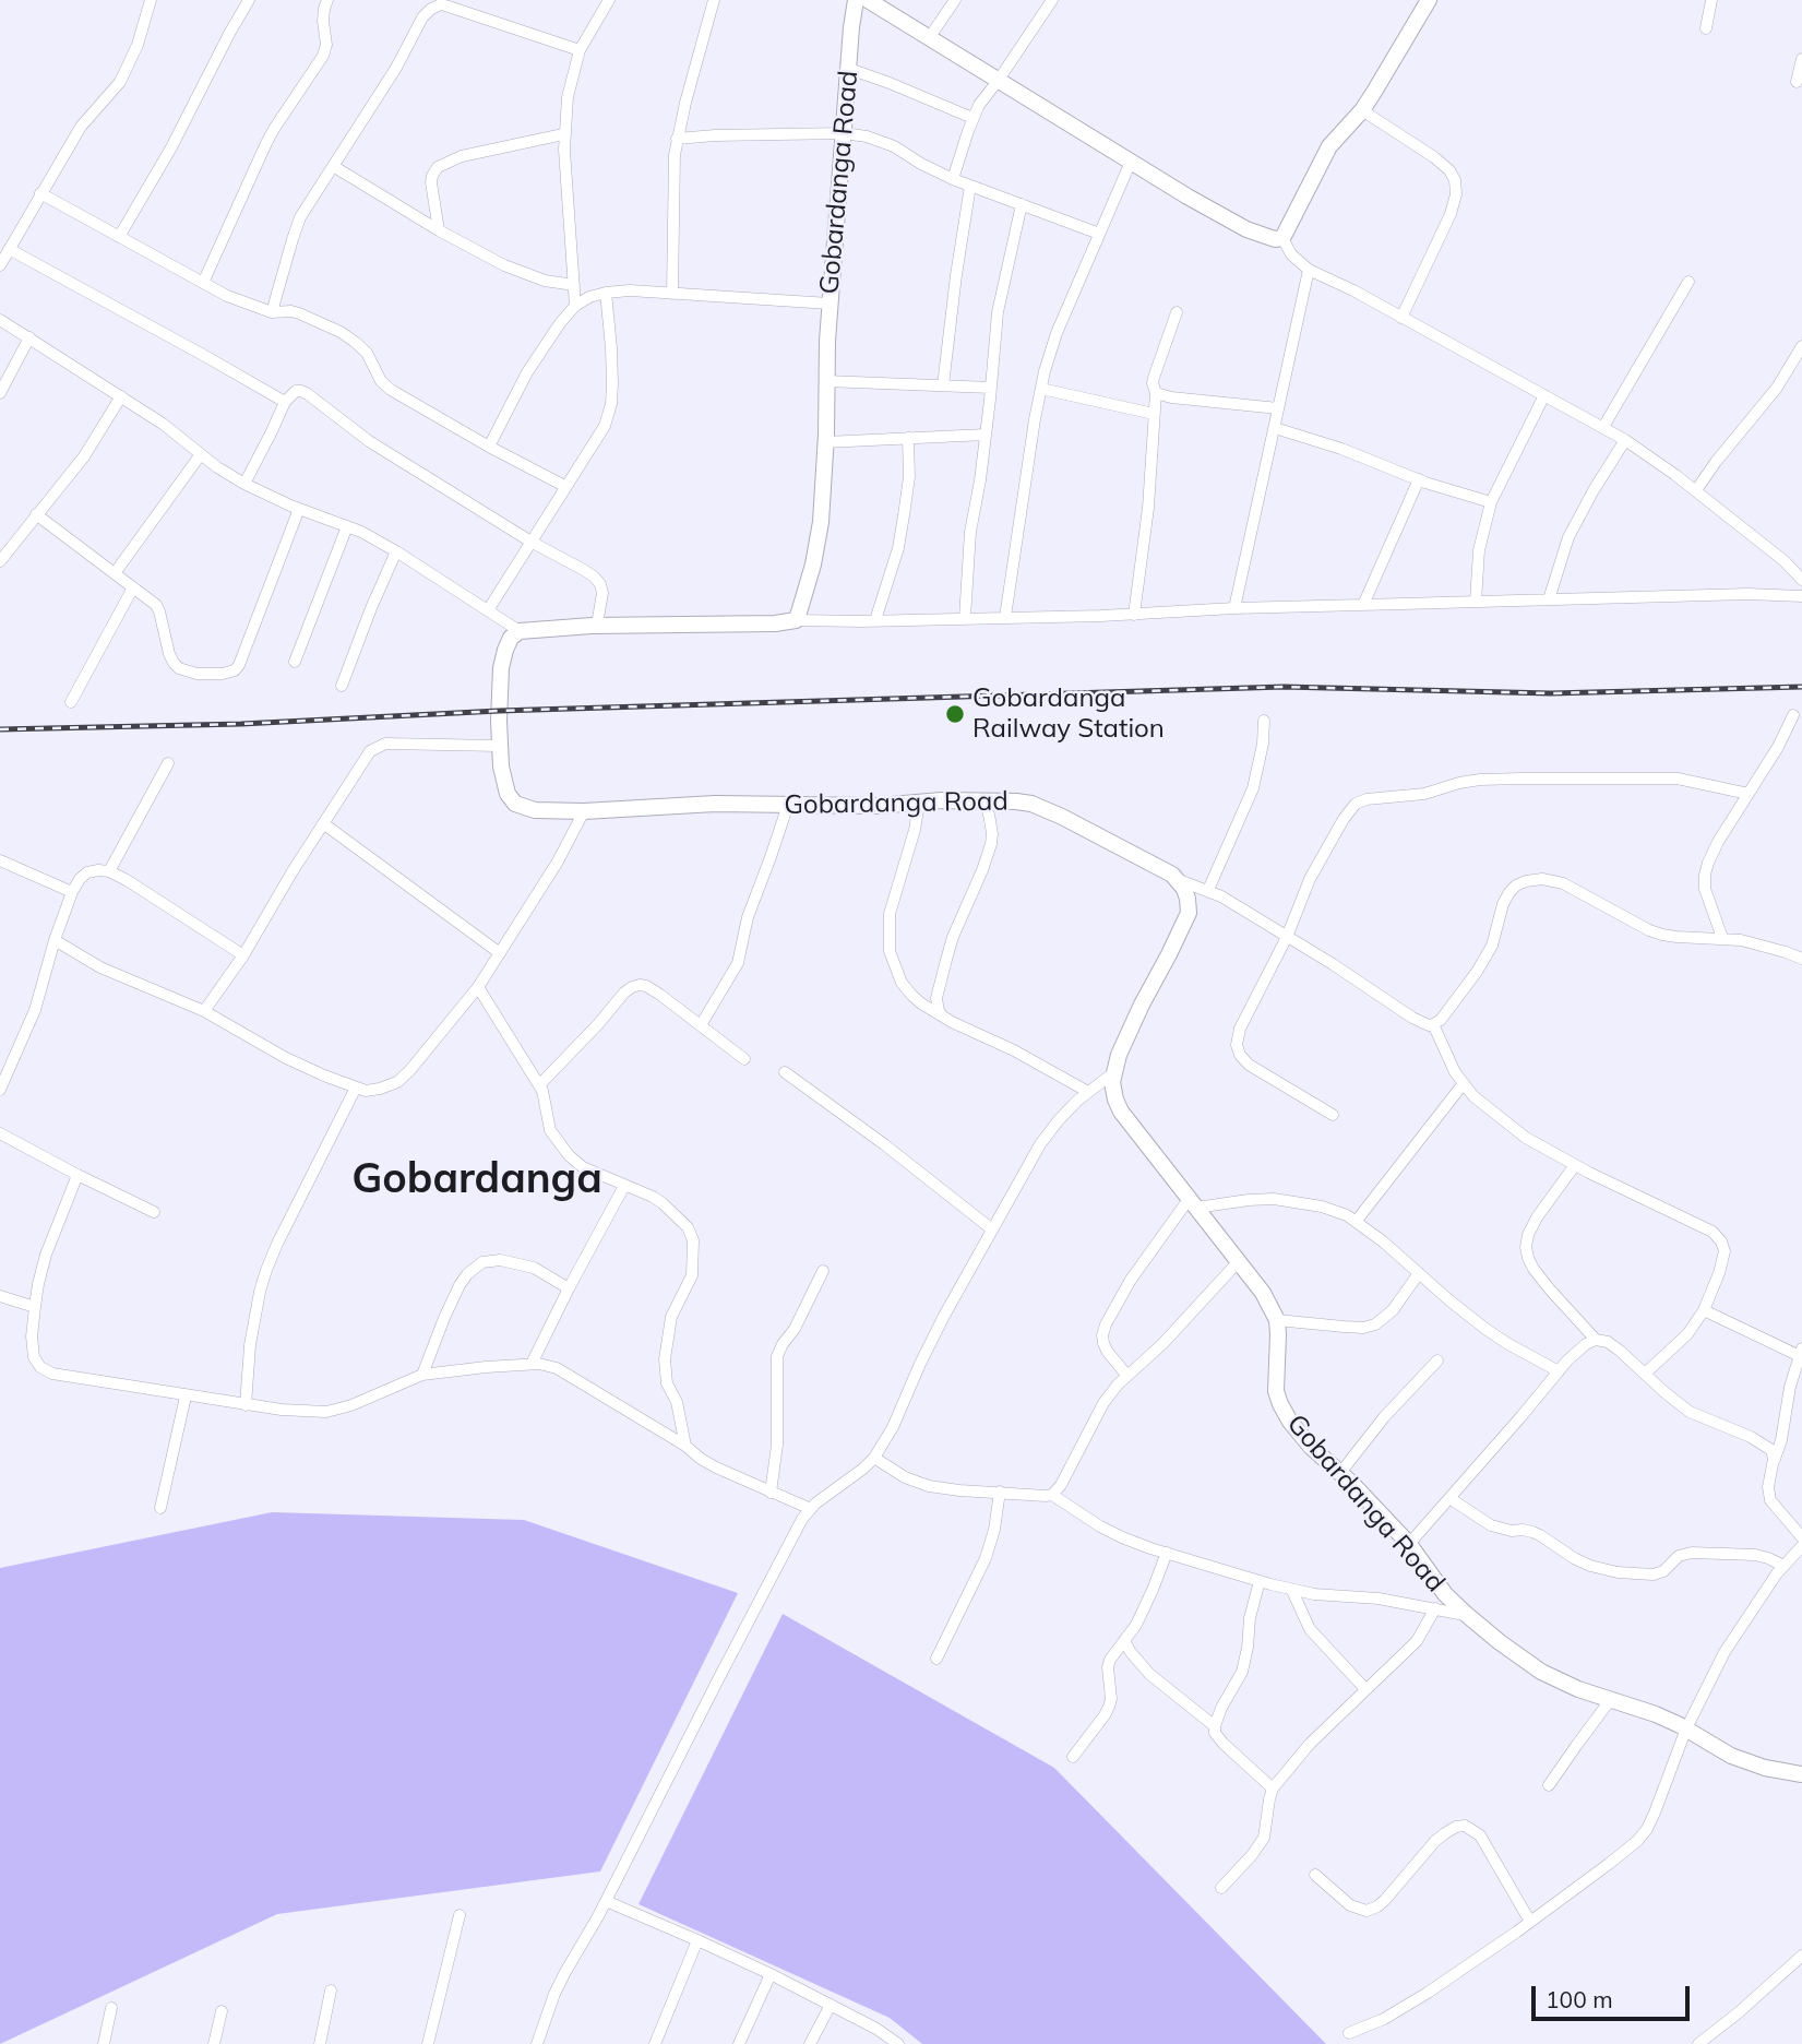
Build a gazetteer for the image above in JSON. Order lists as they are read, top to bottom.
{
  "streets": {
    "main road": ["Gobardanga Road"]
  },
  "districts": ["Gobardanga"],
  "places": ["Gobardanga Railway Station"],
  "scale_bar": "100 m"
}
